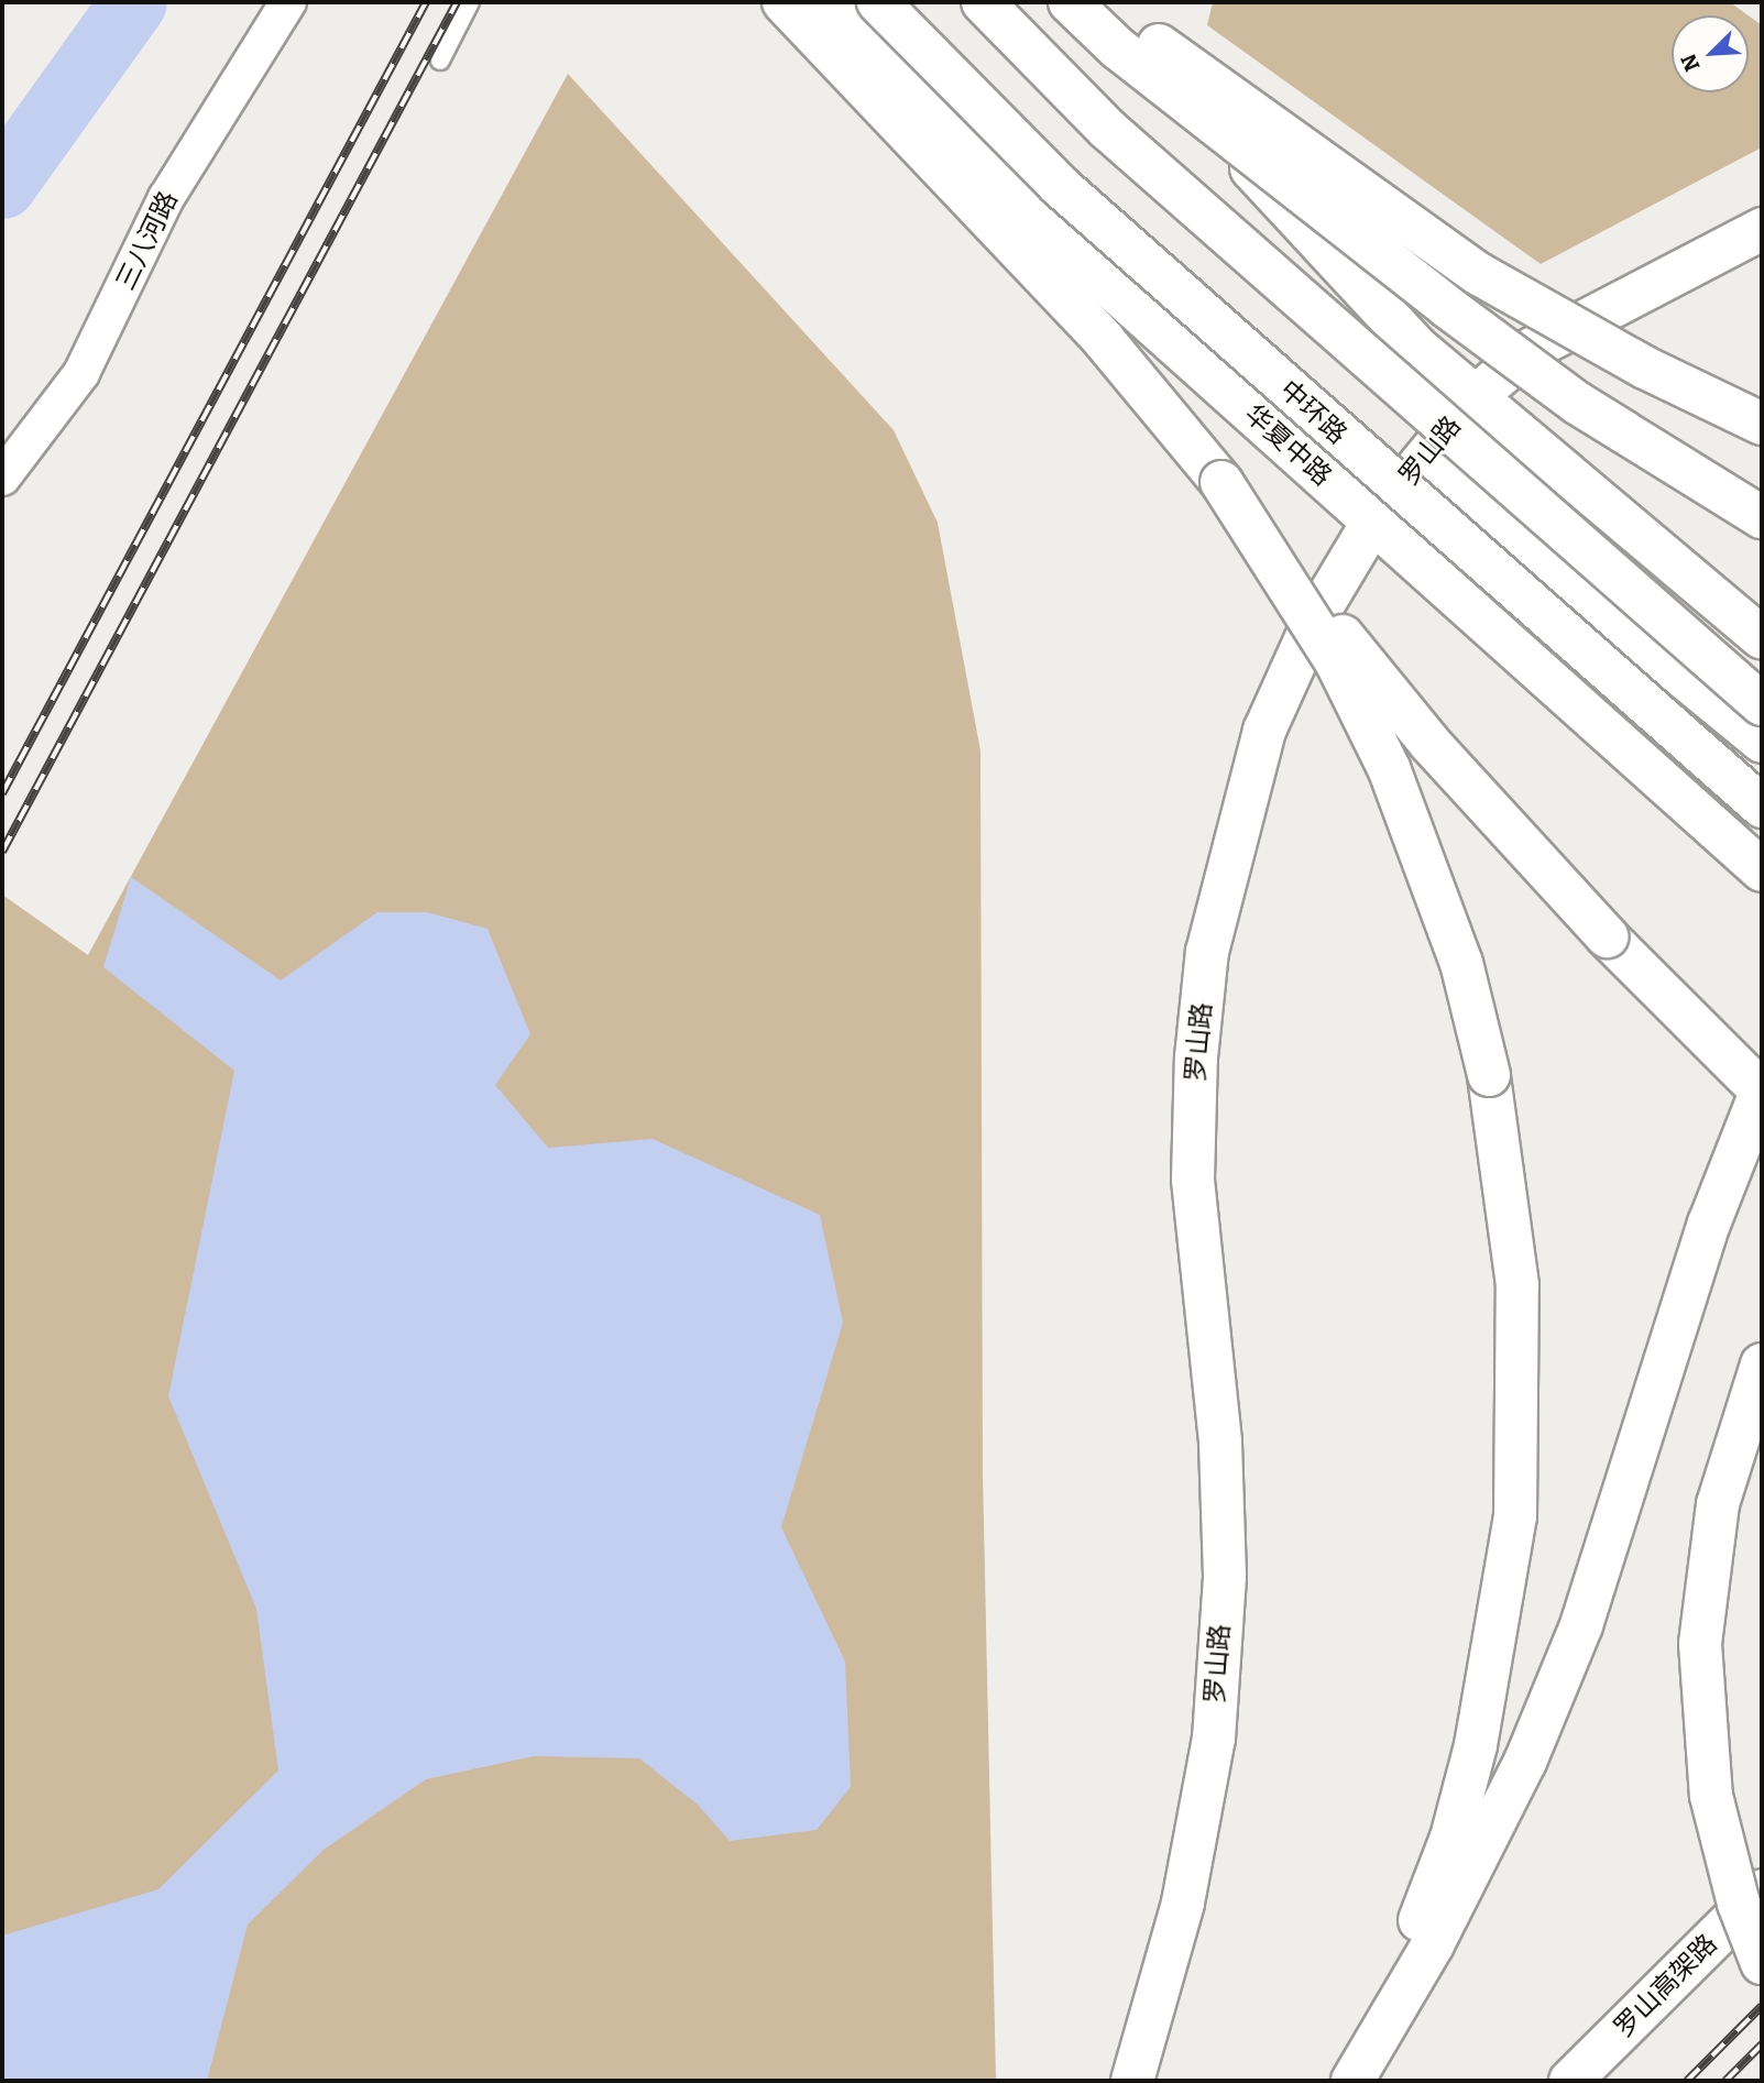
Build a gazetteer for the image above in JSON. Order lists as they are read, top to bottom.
{
  "streets": {
    "main road": [
      "中环路",
      "华夏中路",
      "罗山路",
      "罗山高架路"
    ],
    "street": ["三八河路"]
  },
  "crossings": [
    ["华夏中路", "罗山路"]
  ],
  "north": "bottom left"
}
